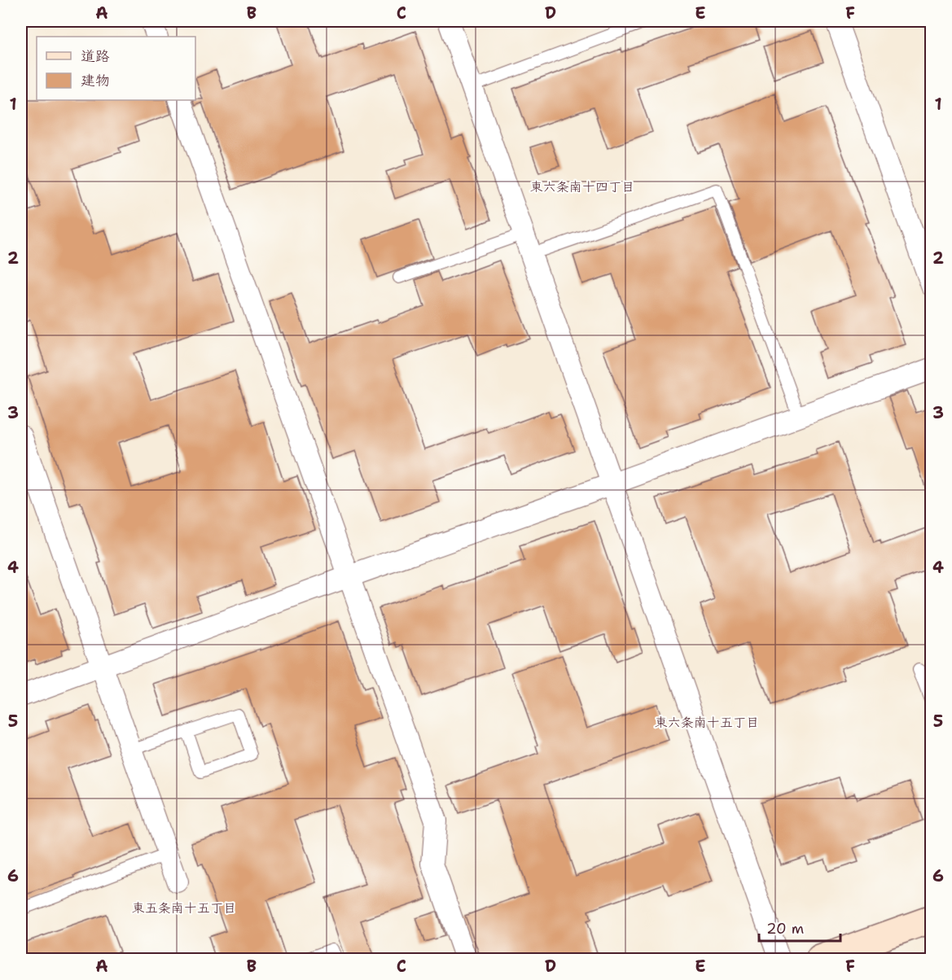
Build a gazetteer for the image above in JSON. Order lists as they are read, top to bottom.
{
  "districts": ["東六条南十四丁目", "東六条南十五丁目", "東五条南十五丁目"],
  "legend": ["道路", "建物"],
  "scale_bar": "20 m",
  "grid": {
    "columns": [
      "A",
      "B",
      "C",
      "D",
      "E",
      "F"
    ],
    "rows": [
      "1",
      "2",
      "3",
      "4",
      "5",
      "6"
    ]
  }
}
